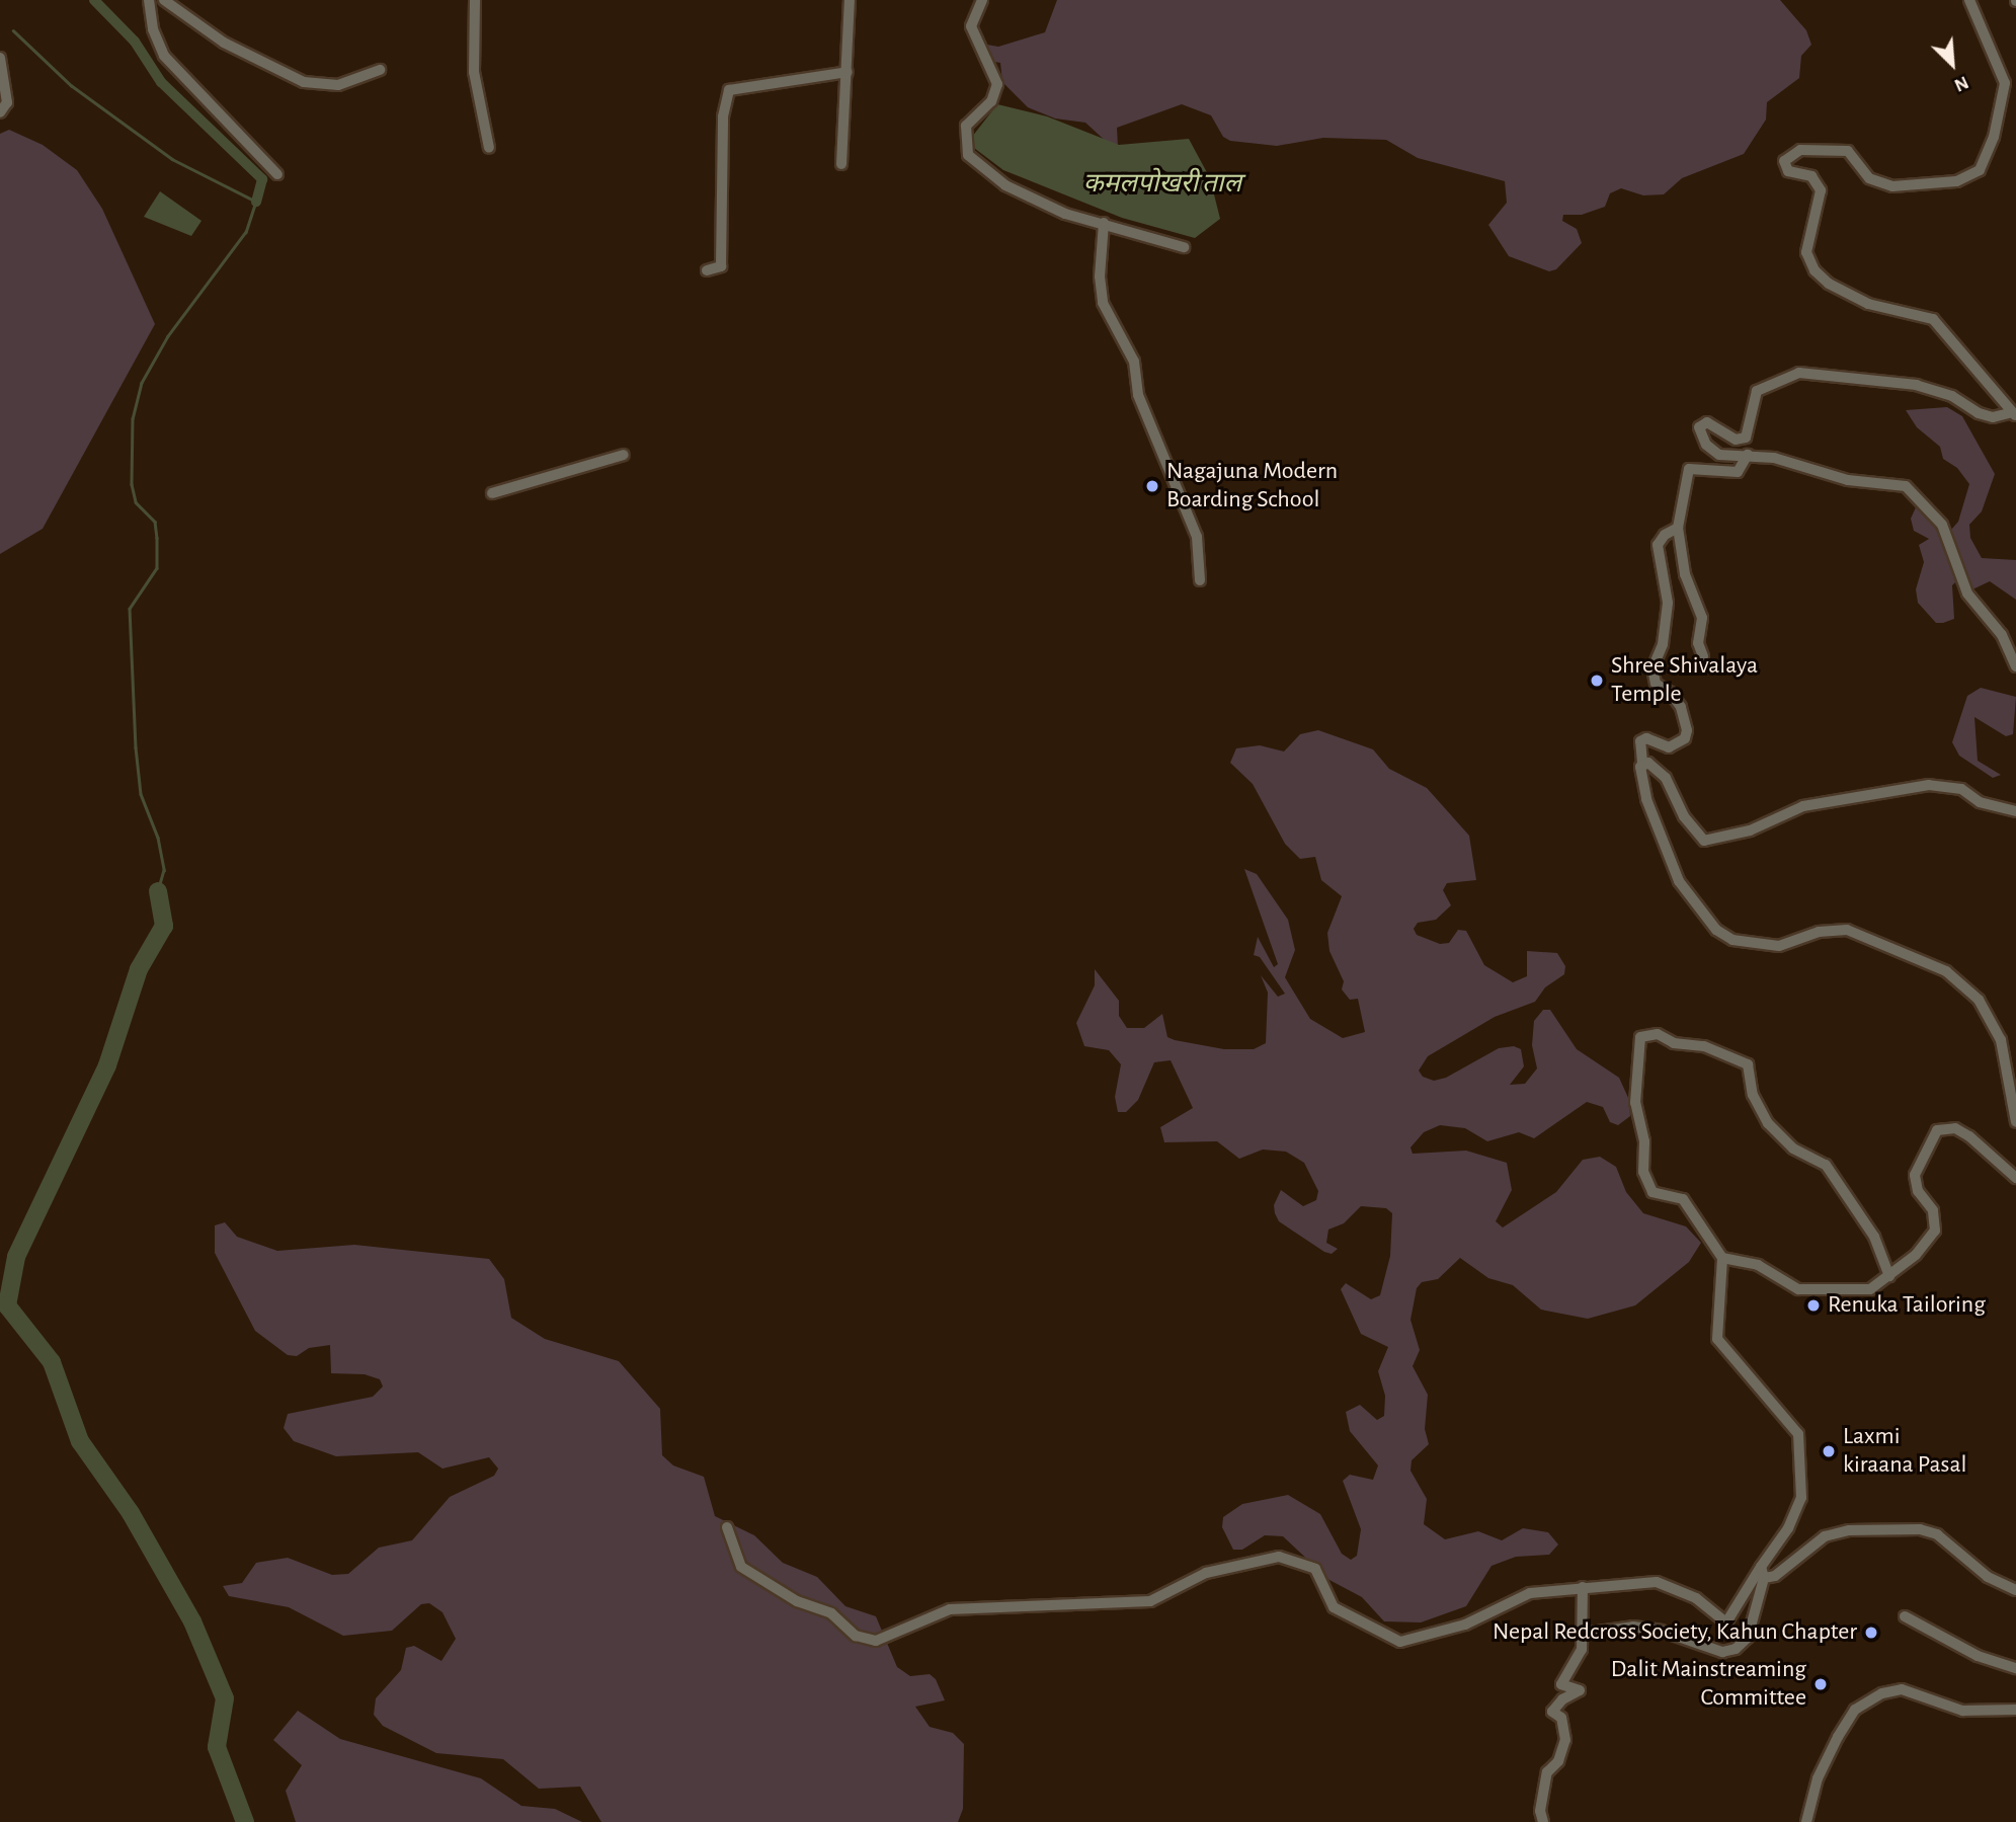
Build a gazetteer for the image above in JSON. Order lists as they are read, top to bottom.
{
  "water": ["कमलपोखरी ताल"],
  "places": [
    "Nagajuna Modern Boarding School",
    "Shree Shivalaya Temple",
    "Renuka Tailoring",
    "Laxmi kiraana Pasal",
    "Nepal Redcross Society, Kahun Chapter",
    "Dalit Mainstreaming Committee"
  ],
  "north": "bottom right"
}
